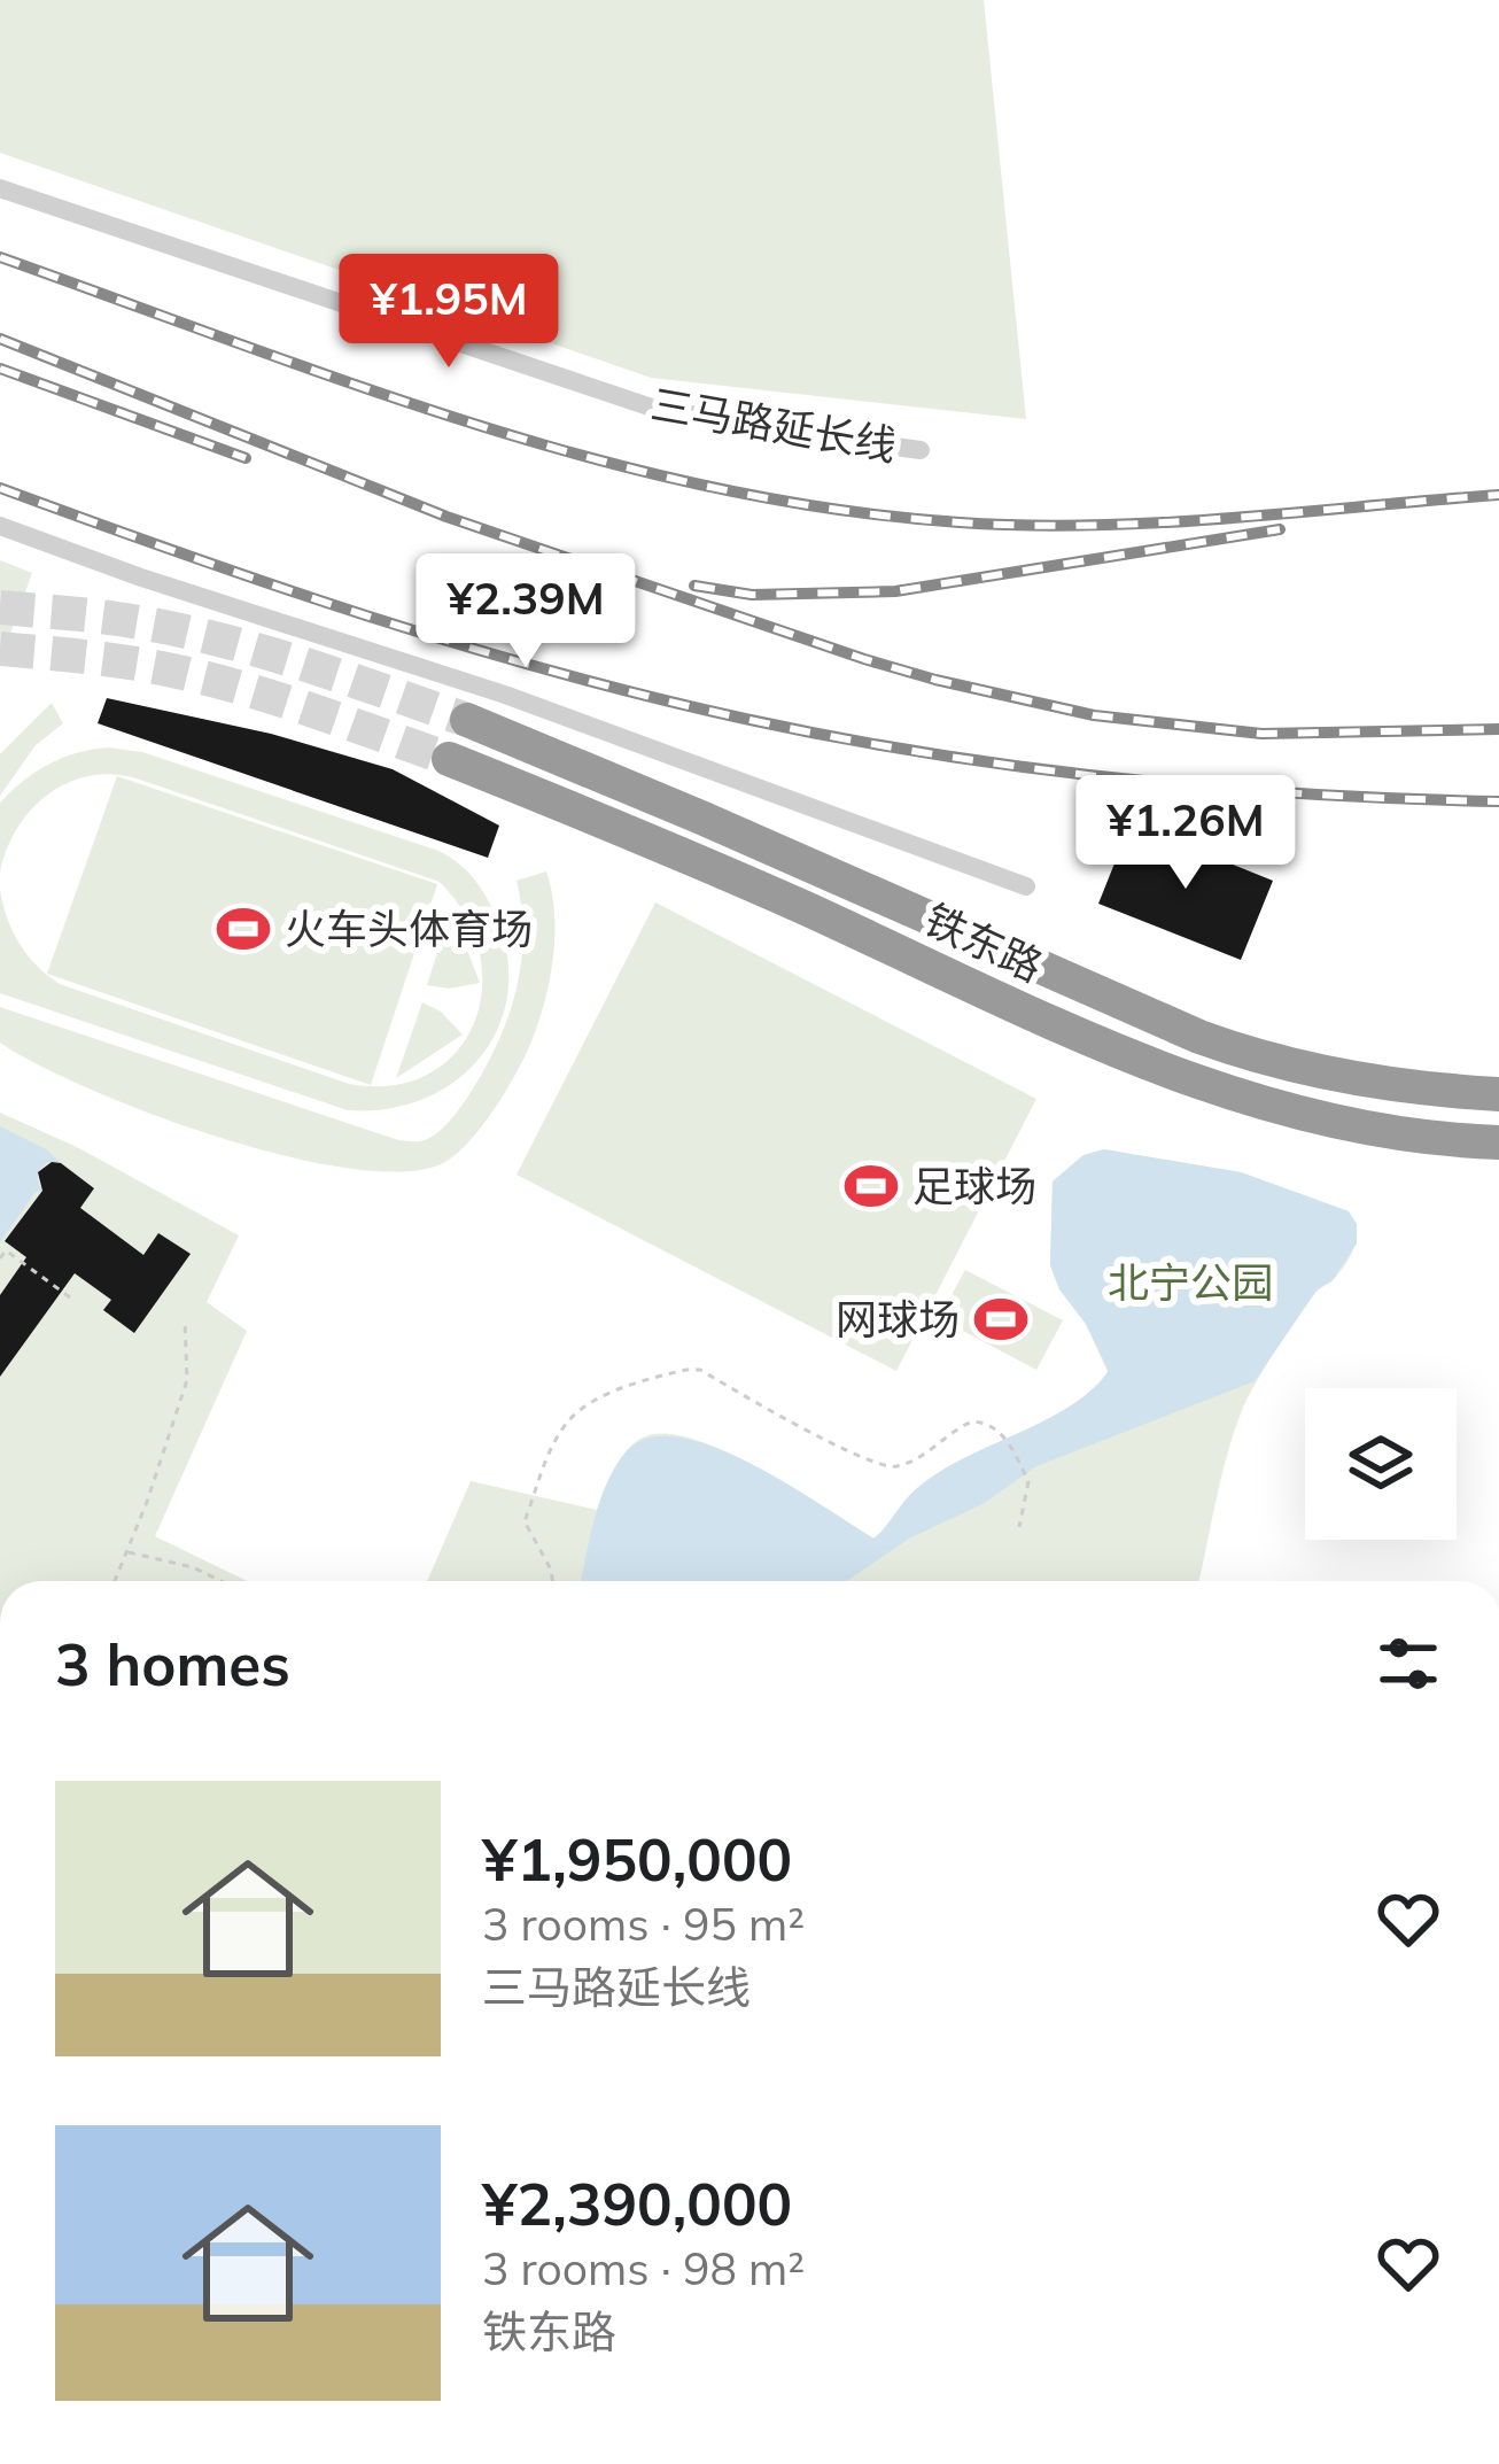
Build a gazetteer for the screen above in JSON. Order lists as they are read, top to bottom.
{
  "streets": {
    "highway": ["铁东路"],
    "street": ["三马路延长线"]
  },
  "parks": ["北宁公园"],
  "places": {
    "sports": ["火车头体育场", "足球场", "网球场"]
  },
  "page": {
    "price": ["¥1.95M", "¥2.39M", "¥1.26M"],
    "heading": "3 homes",
    "list": [
      {
        "name": "¥1,950,000",
        "note": "3 rooms · 95 m² · 三马路延长线"
      },
      {
        "name": "¥2,390,000",
        "note": "3 rooms · 98 m² · 铁东路"
      }
    ]
  }
}
